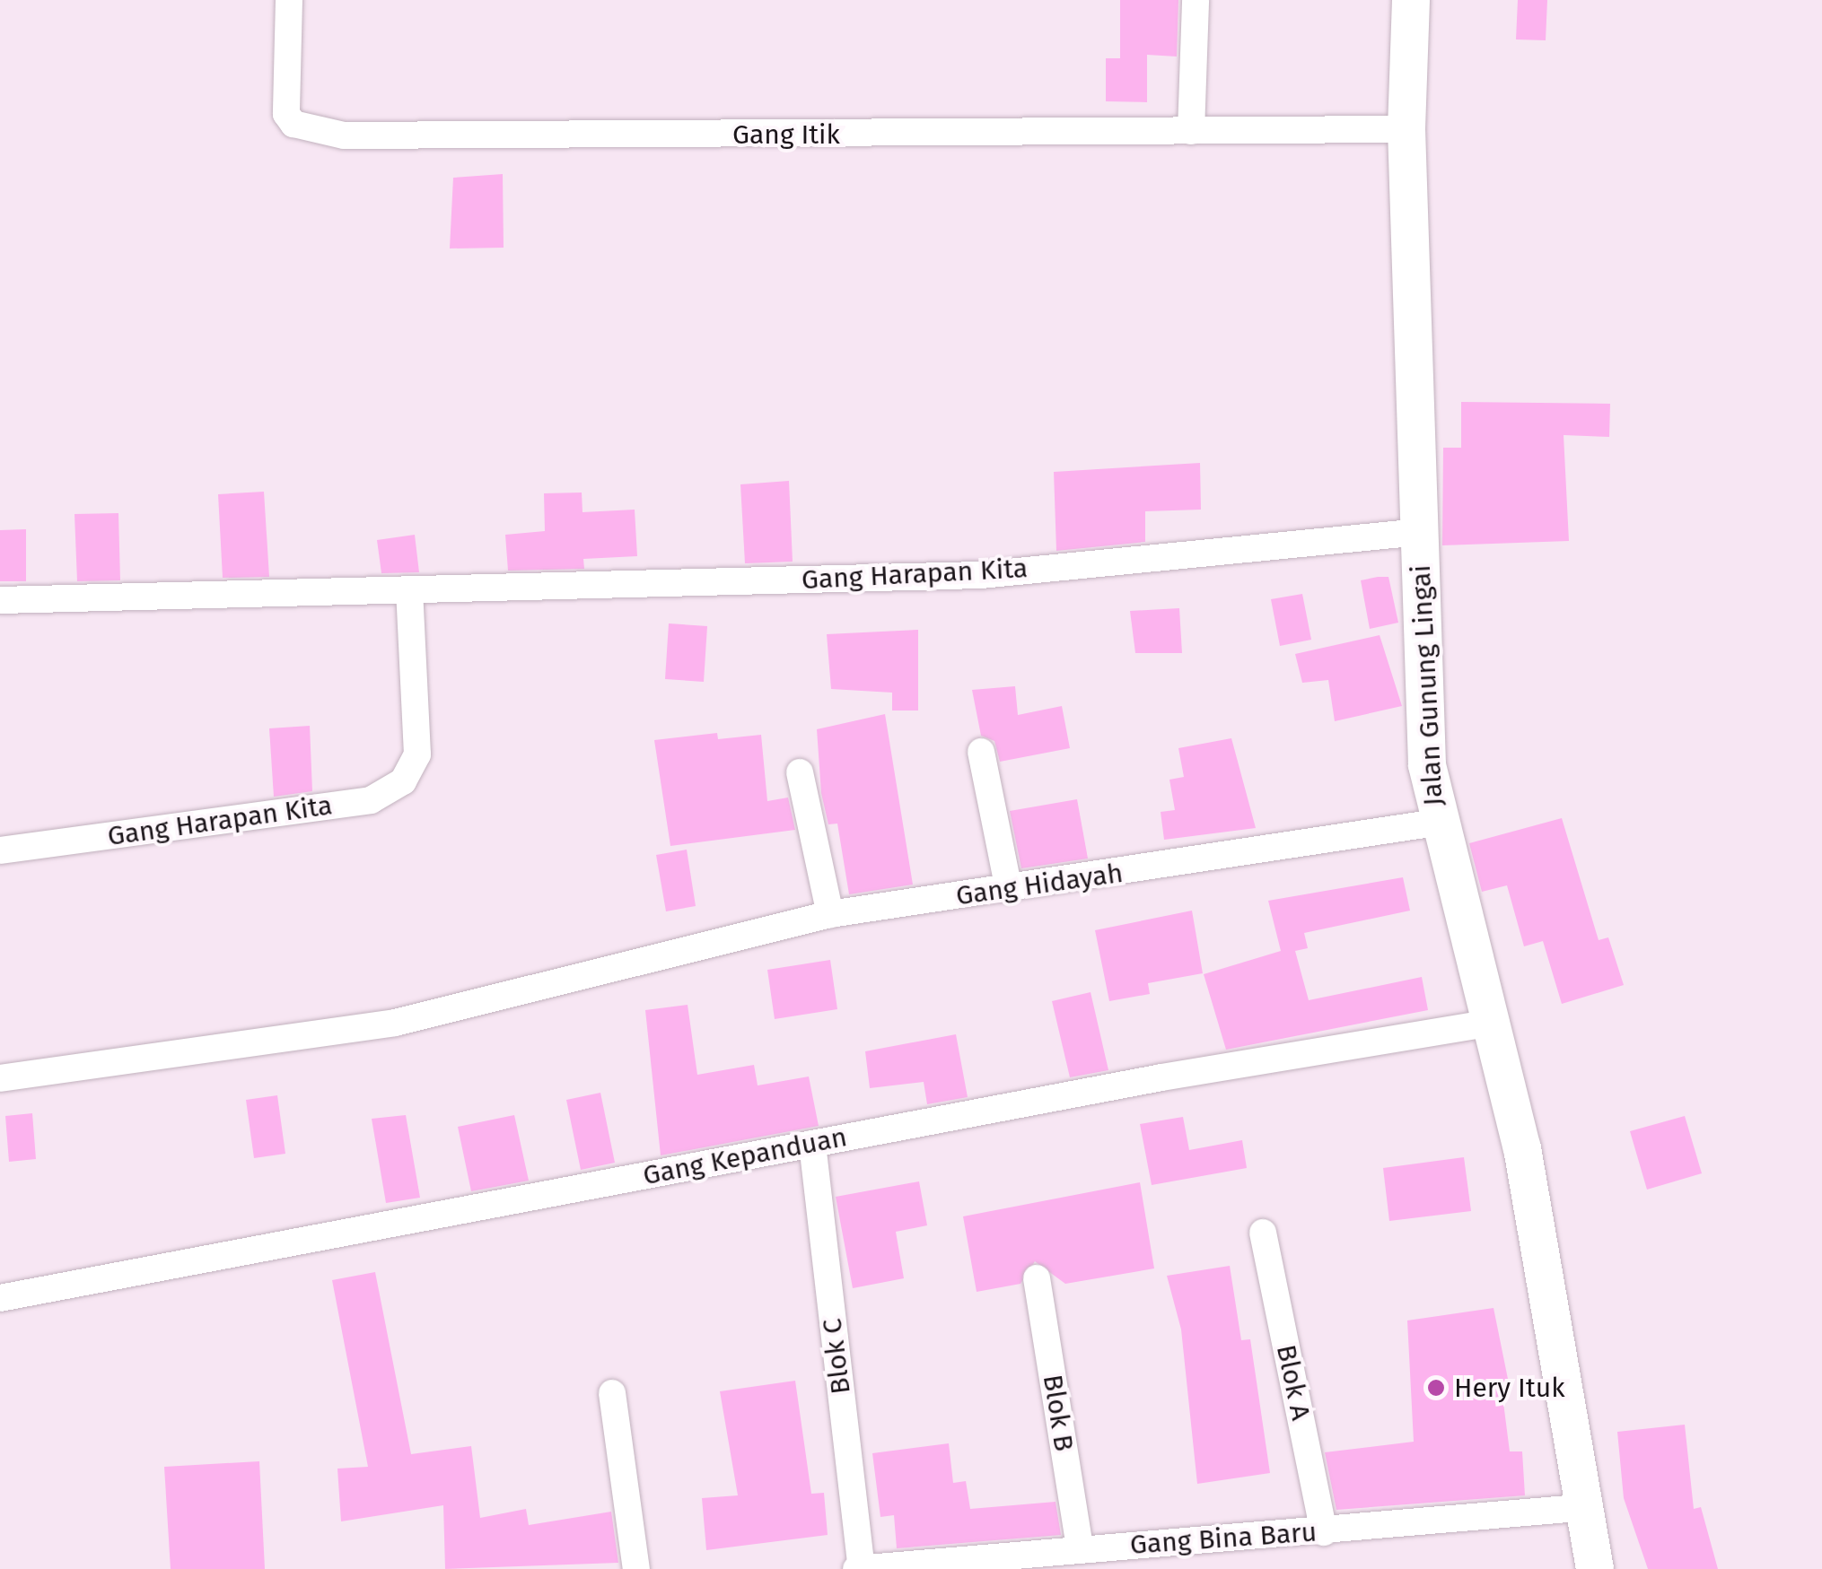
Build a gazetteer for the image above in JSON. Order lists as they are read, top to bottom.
{
  "streets": {
    "street": [
      "Gang Itik",
      "Gang Harapan Kita",
      "Jalan Gunung Lingai",
      "Gang Hidayah",
      "Gang Kepanduan",
      "Blok C",
      "Blok A",
      "Blok B",
      "Gang Bina Baru"
    ]
  },
  "crossings": [
    ["Gang Itik", "Jalan Gunung Lingai"],
    ["Gang Harapan Kita", "Jalan Gunung Lingai"],
    ["Jalan Gunung Lingai", "Gang Hidayah"],
    ["Jalan Gunung Lingai", "Gang Kepanduan"],
    ["Jalan Gunung Lingai", "Gang Bina Baru"],
    ["Gang Kepanduan", "Blok C"],
    ["Blok C", "Gang Bina Baru"],
    ["Blok A", "Gang Bina Baru"],
    ["Blok B", "Gang Bina Baru"]
  ],
  "places": ["Hery Ituk"]
}
